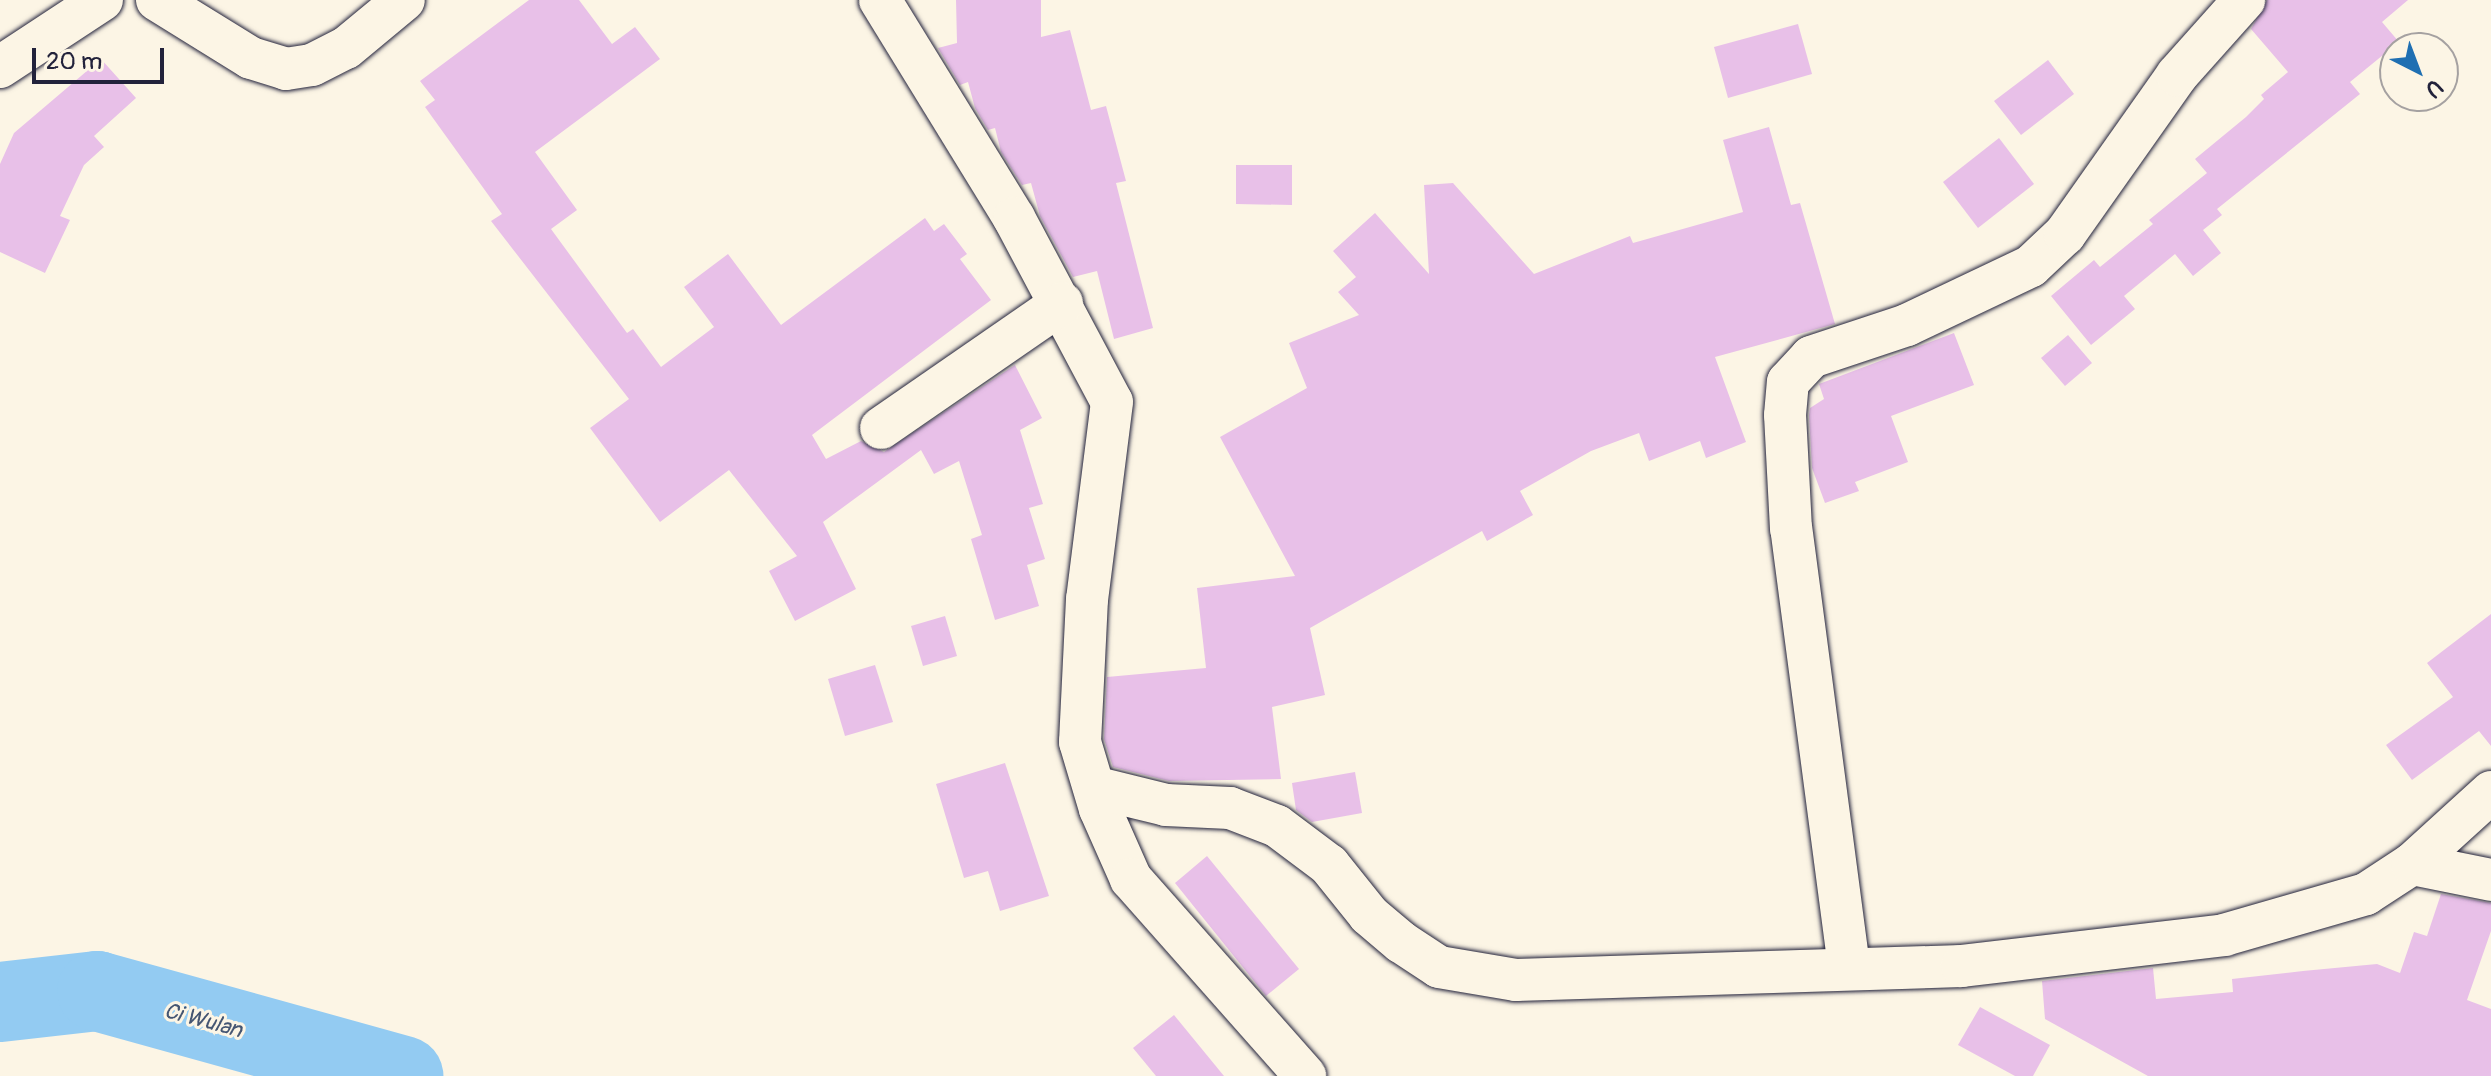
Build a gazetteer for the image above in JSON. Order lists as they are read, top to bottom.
{
  "water": ["Ci Wulan"],
  "scale_bar": "20 m",
  "north": "bottom right"
}
